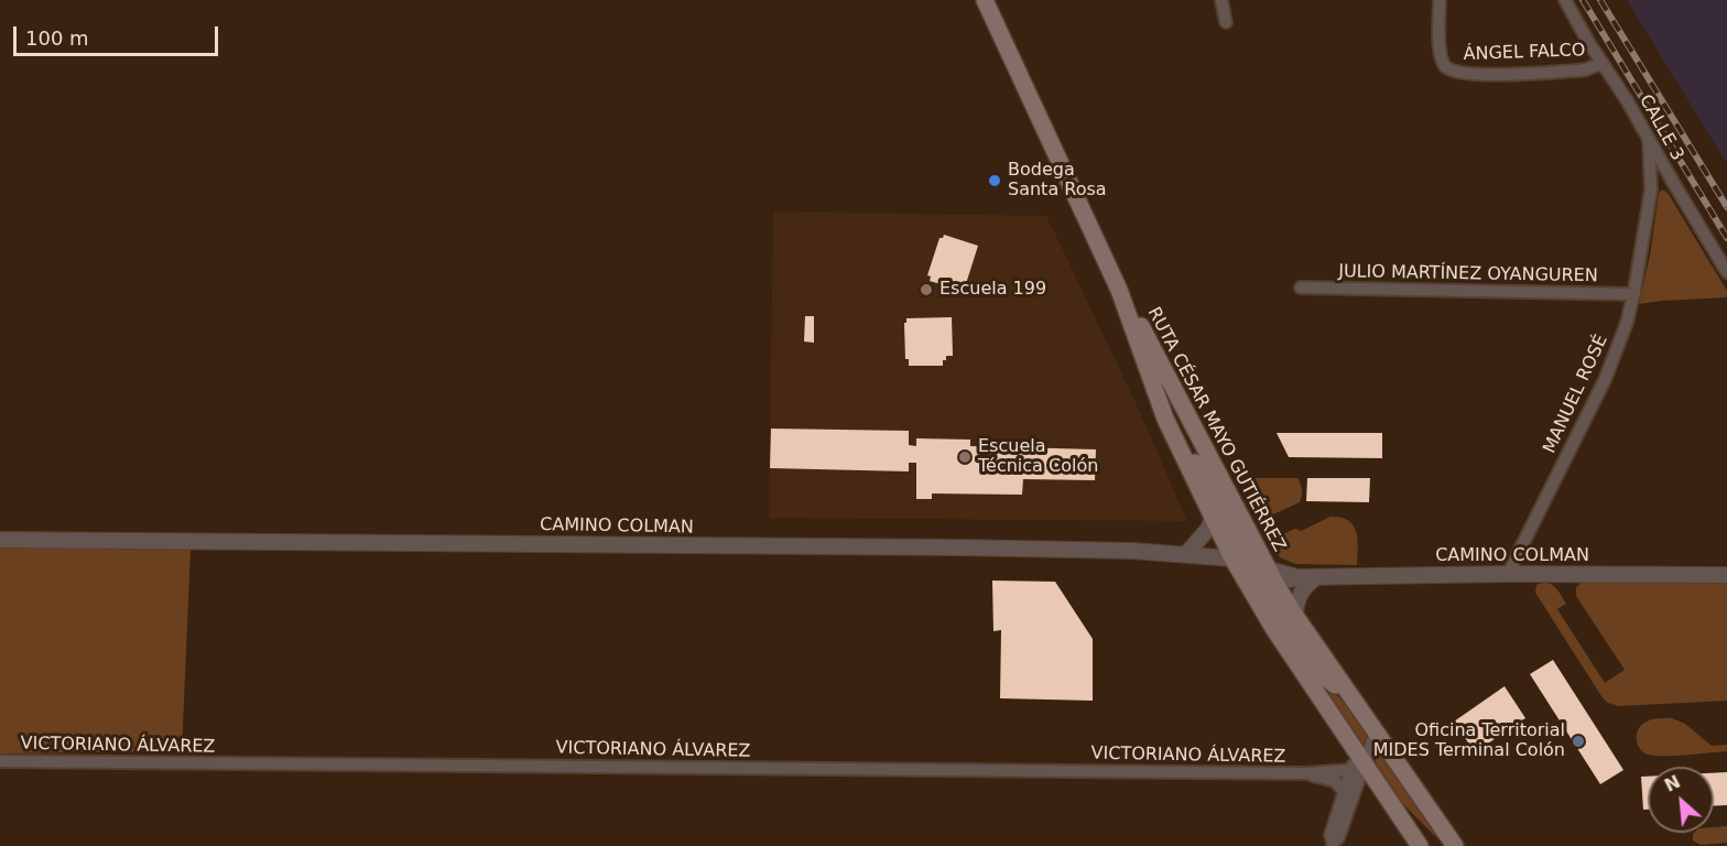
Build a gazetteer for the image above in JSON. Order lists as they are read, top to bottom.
{
  "streets": {
    "main road": ["RUTA CÉSAR MAYO GUTIÉRREZ"],
    "street": [
      "ÁNGEL FALCO",
      "CALLE 3",
      "JULIO MARTÍNEZ OYANGUREN",
      "MANUEL ROSÉ",
      "CAMINO COLMAN",
      "VICTORIANO ÁLVAREZ"
    ]
  },
  "crossings": [
    ["ÁNGEL FALCO", "CALLE 3"],
    ["CALLE 3", "MANUEL ROSÉ"],
    ["JULIO MARTÍNEZ OYANGUREN", "MANUEL ROSÉ"],
    ["MANUEL ROSÉ", "CAMINO COLMAN"],
    ["RUTA CÉSAR MAYO GUTIÉRREZ", "CAMINO COLMAN"],
    ["RUTA CÉSAR MAYO GUTIÉRREZ", "VICTORIANO ÁLVAREZ"]
  ],
  "places": [
    "Bodega Santa Rosa",
    "Escuela 199",
    "Escuela Técnica Colón",
    "Oficina Territorial MIDES Terminal Colón"
  ],
  "scale_bar": "100 m",
  "north": "top left"
}
